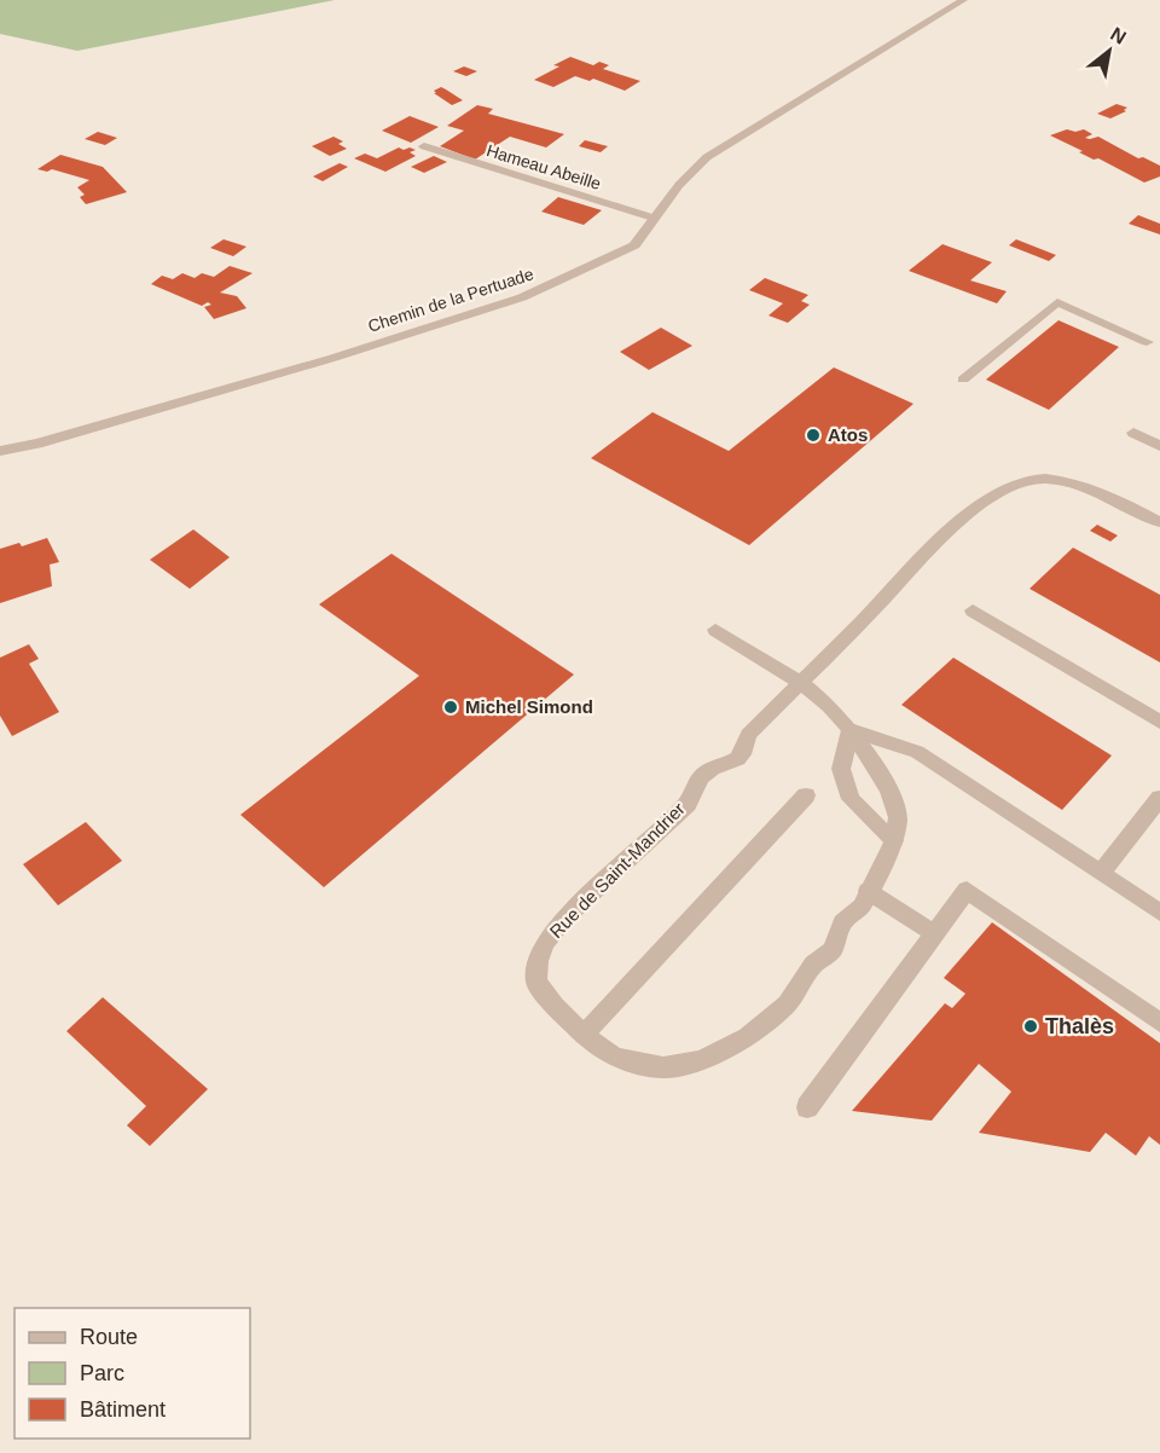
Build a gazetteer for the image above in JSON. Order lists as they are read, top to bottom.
{
  "streets": {
    "street": ["Hameau Abeille", "Chemin de la Pertuade", "Rue de Saint-Mandrier"]
  },
  "crossings": [
    ["Hameau Abeille", "Chemin de la Pertuade"]
  ],
  "places": ["Atos", "Michel Simond", "Thalès"],
  "legend": ["Route", "Parc", "Bâtiment"],
  "north": "top right"
}
